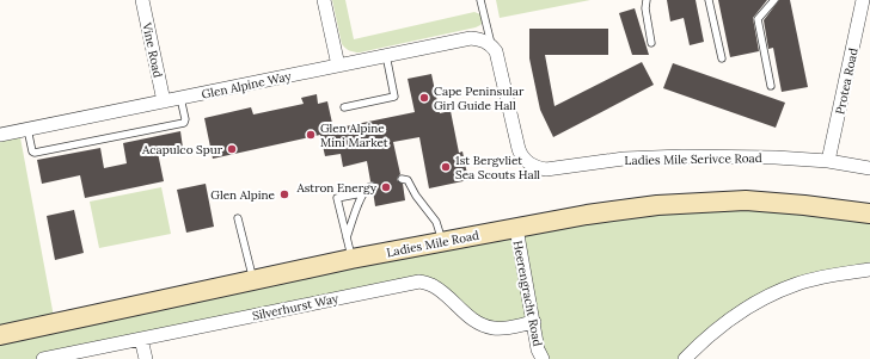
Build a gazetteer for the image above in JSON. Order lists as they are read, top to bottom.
{
  "streets": {
    "main road": ["Ladies Mile Road"],
    "street": [
      "Vine Road",
      "Protea Road",
      "Glen Alpine Way",
      "Ladies Mile Serivce Road",
      "Heerengracht Road",
      "Silverhurst Way"
    ]
  },
  "crossings": [
    ["Vine Road", "Glen Alpine Way"],
    ["Protea Road", "Ladies Mile Serivce Road"],
    ["Glen Alpine Way", "Ladies Mile Serivce Road"],
    ["Ladies Mile Road", "Heerengracht Road"],
    ["Heerengracht Road", "Silverhurst Way"]
  ],
  "places": [
    "Cape Peninsular Girl Guide Hall",
    "Glen Alpine Mini Market",
    "Acapulco Spur",
    "1st Bergvliet Sea Scouts Hall",
    "Astron Energy",
    "Glen Alpine"
  ]
}
